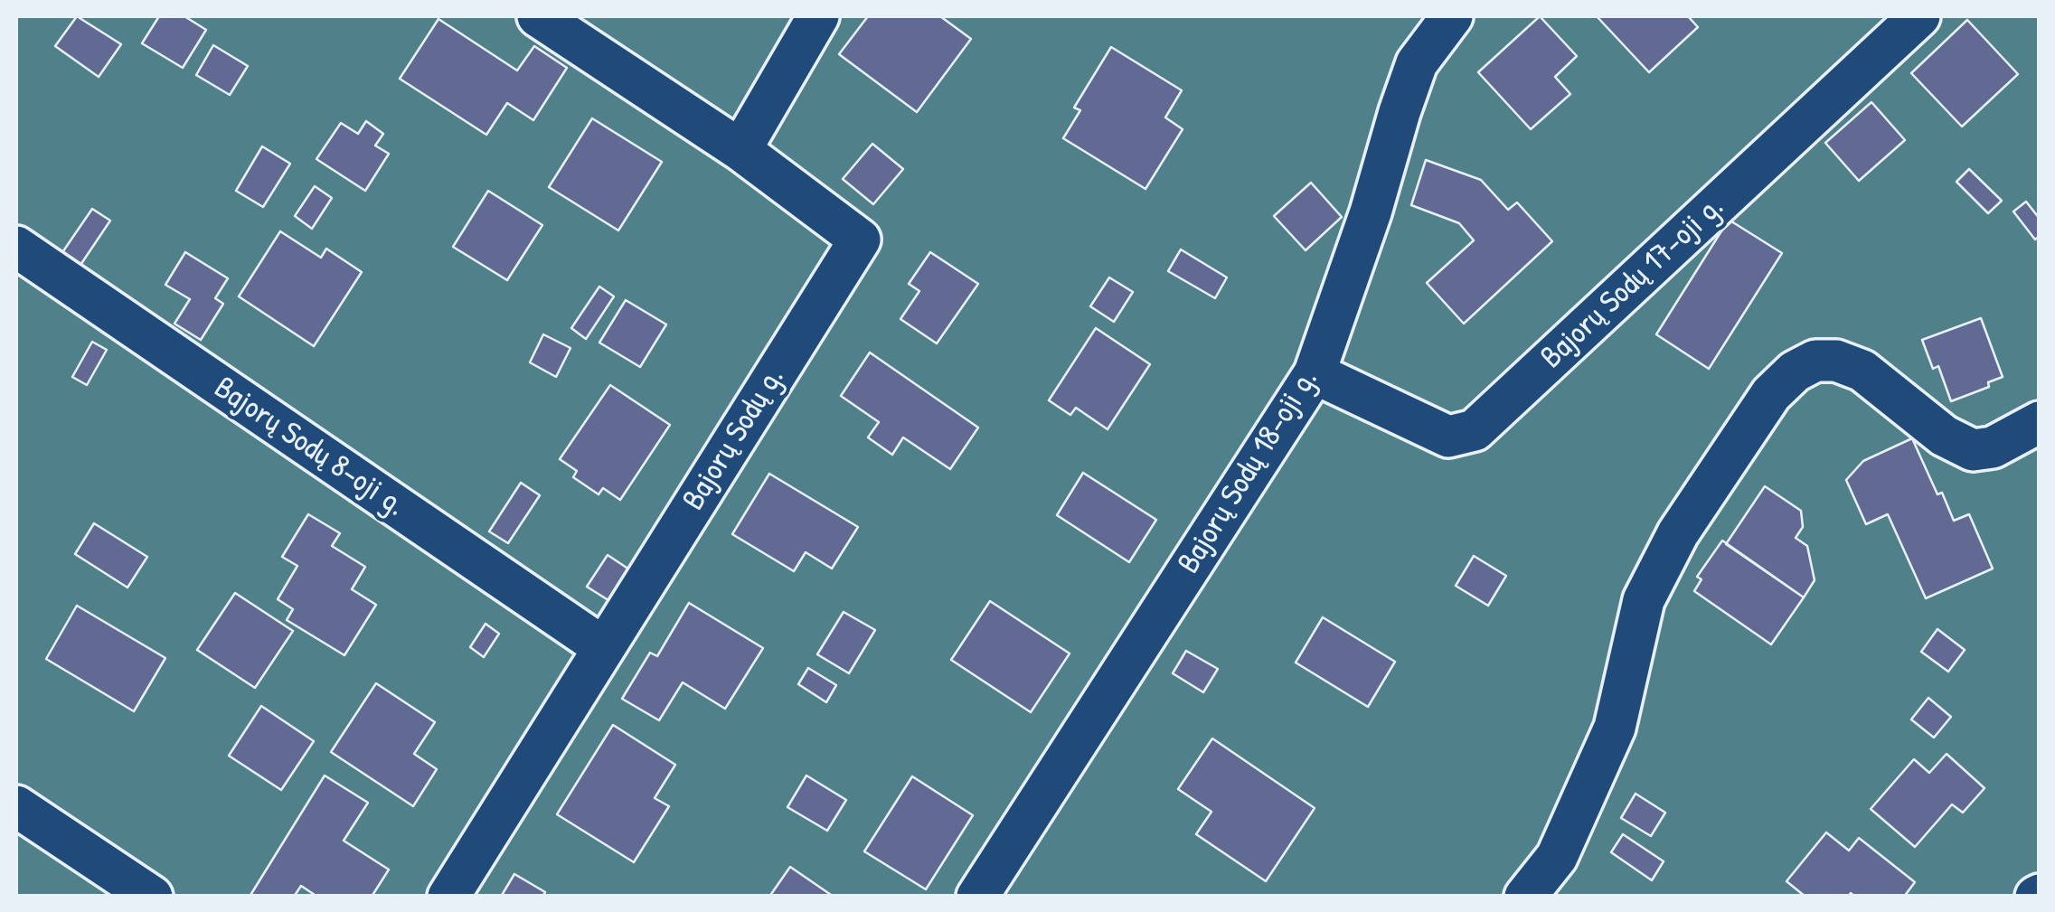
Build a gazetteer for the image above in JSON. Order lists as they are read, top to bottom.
{
  "streets": {
    "street": [
      "Bajorų Sodų 17-oji g.",
      "Bajorų Sodų g.",
      "Bajorų Sodų 8-oji g.",
      "Bajorų Sodų 18-oji g."
    ]
  },
  "crossings": [
    ["Bajorų Sodų 17-oji g.", "Bajorų Sodų 18-oji g."],
    ["Bajorų Sodų g.", "Bajorų Sodų 8-oji g."]
  ]
}
